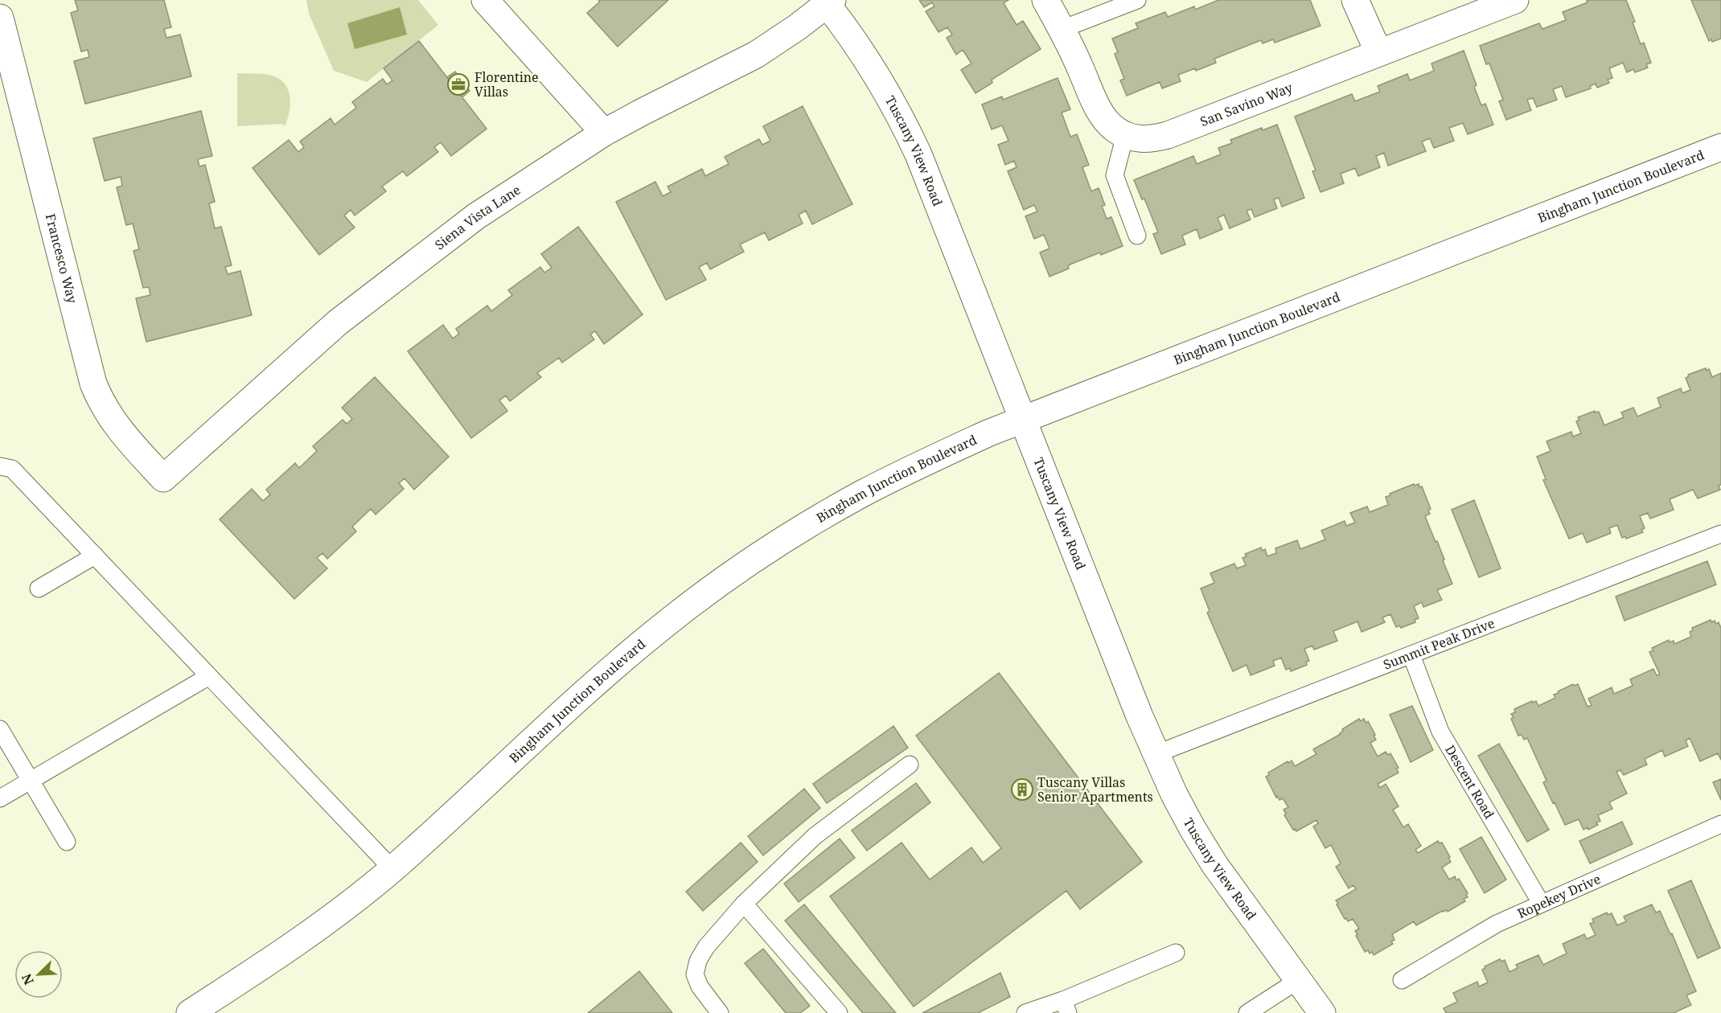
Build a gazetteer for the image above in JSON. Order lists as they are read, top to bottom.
{
  "streets": {
    "street": [
      "San Savino Way",
      "Tuscany View Road",
      "Bingham Junction Boulevard",
      "Siena Vista Lane",
      "Francesco Way"
    ],
    "lane": ["Summit Peak Drive", "Descent Road", "Ropekey Drive"]
  },
  "crossings": [
    ["Tuscany View Road", "Bingham Junction Boulevard"],
    ["Tuscany View Road", "Siena Vista Lane"],
    ["Tuscany View Road", "Summit Peak Drive"],
    ["Siena Vista Lane", "Francesco Way"],
    ["Summit Peak Drive", "Descent Road"],
    ["Descent Road", "Ropekey Drive"]
  ],
  "places": {
    "office": ["Florentine Villas"],
    "building": ["Tuscany Villas Senior Apartments"]
  },
  "north": "bottom left"
}
